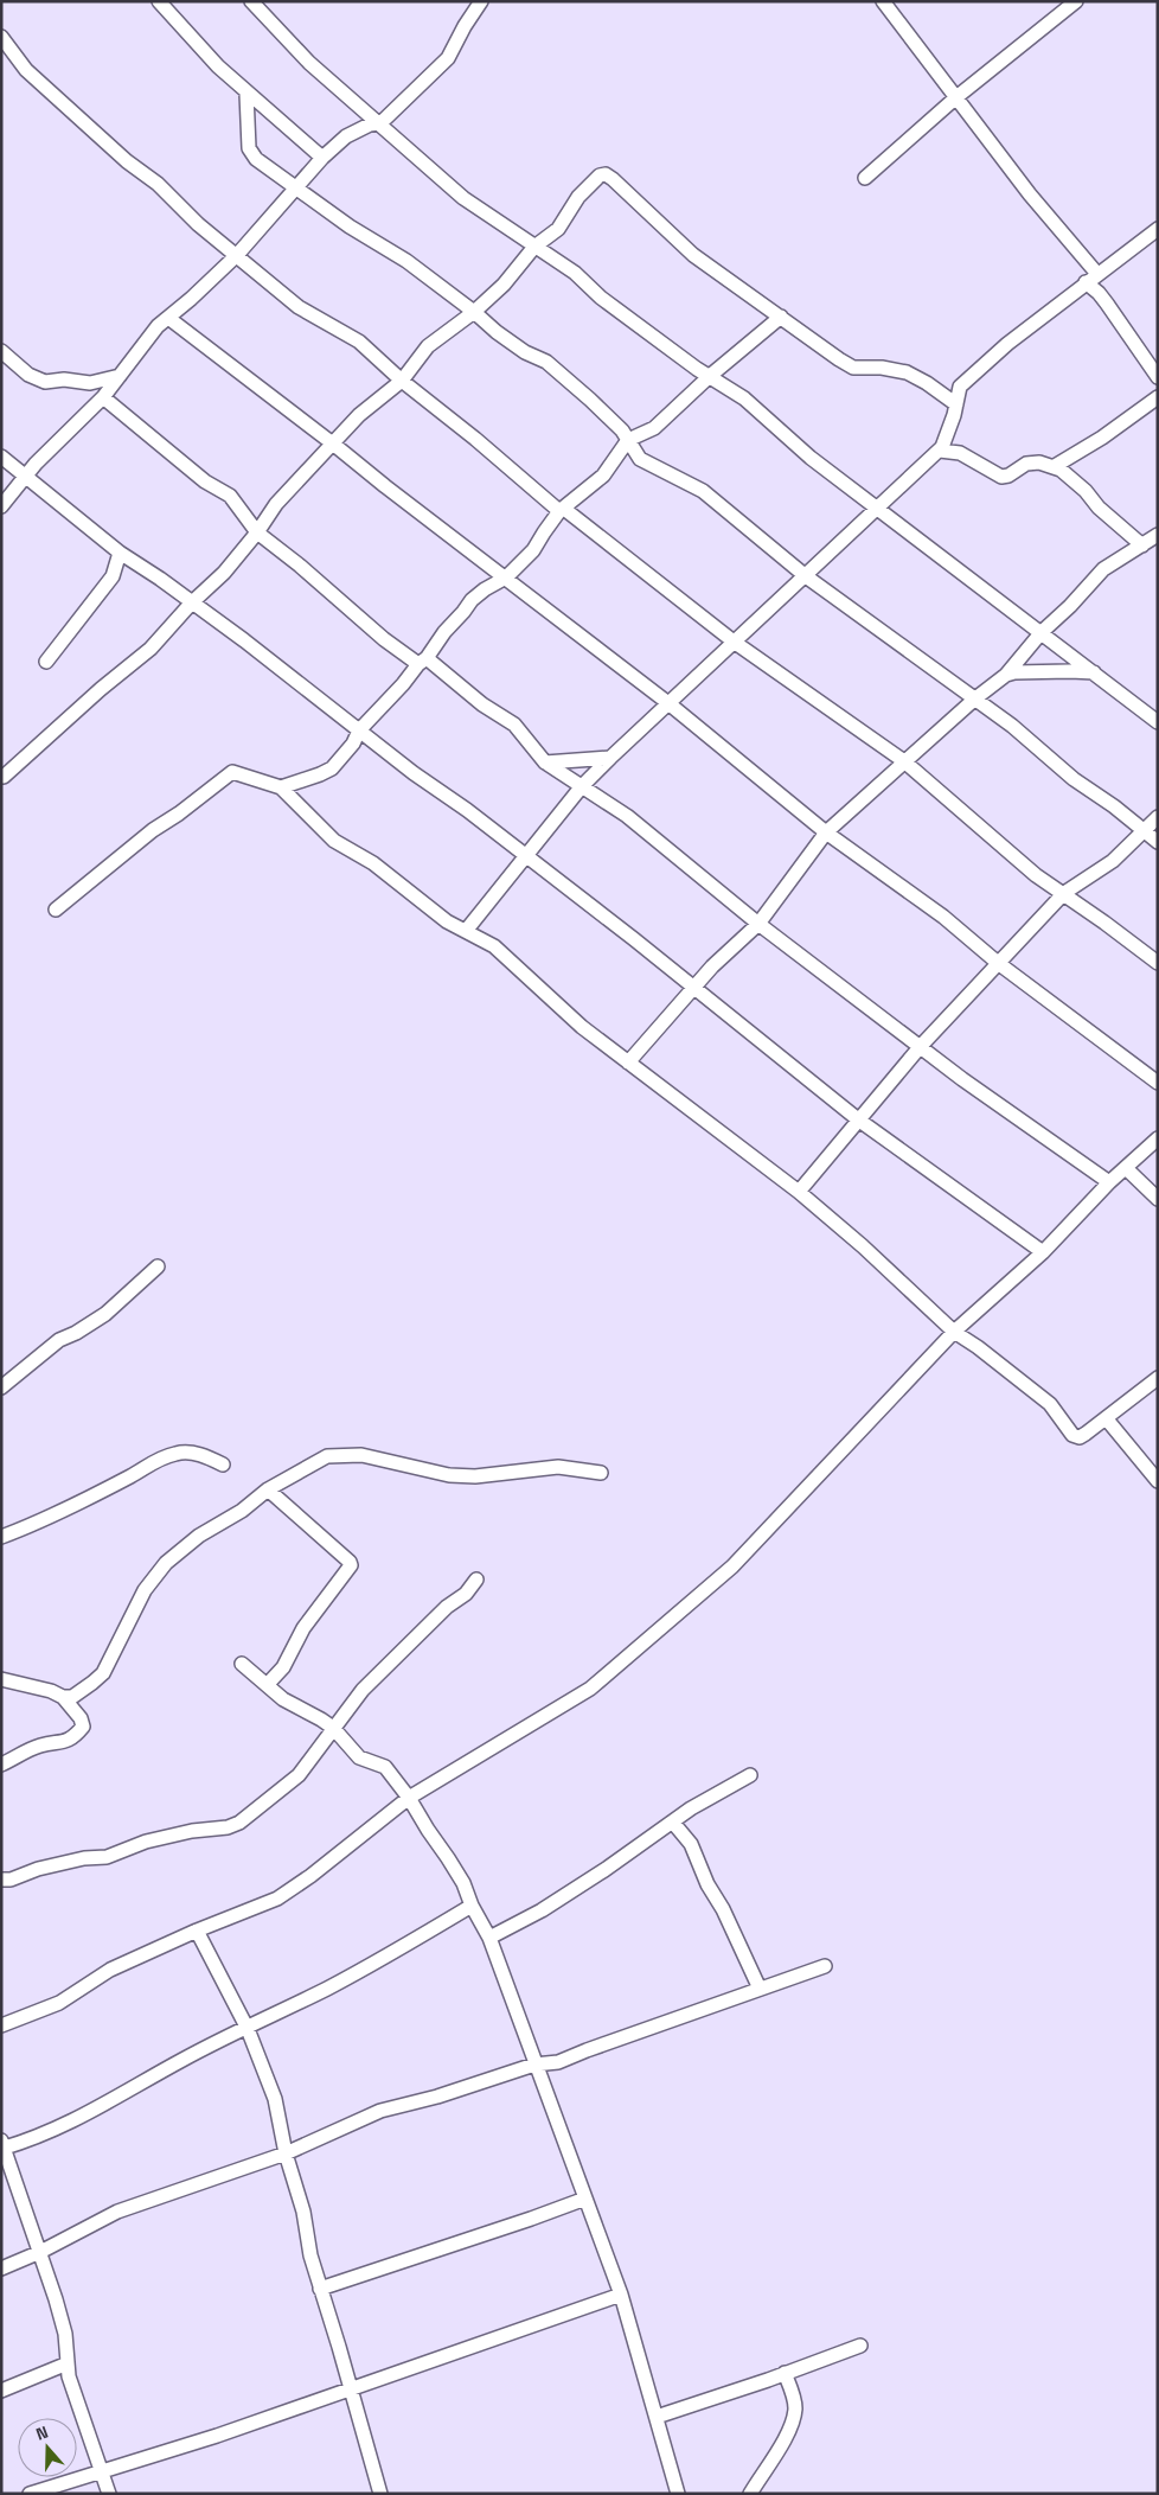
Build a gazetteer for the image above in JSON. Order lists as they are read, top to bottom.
{
  "north": "top"
}
